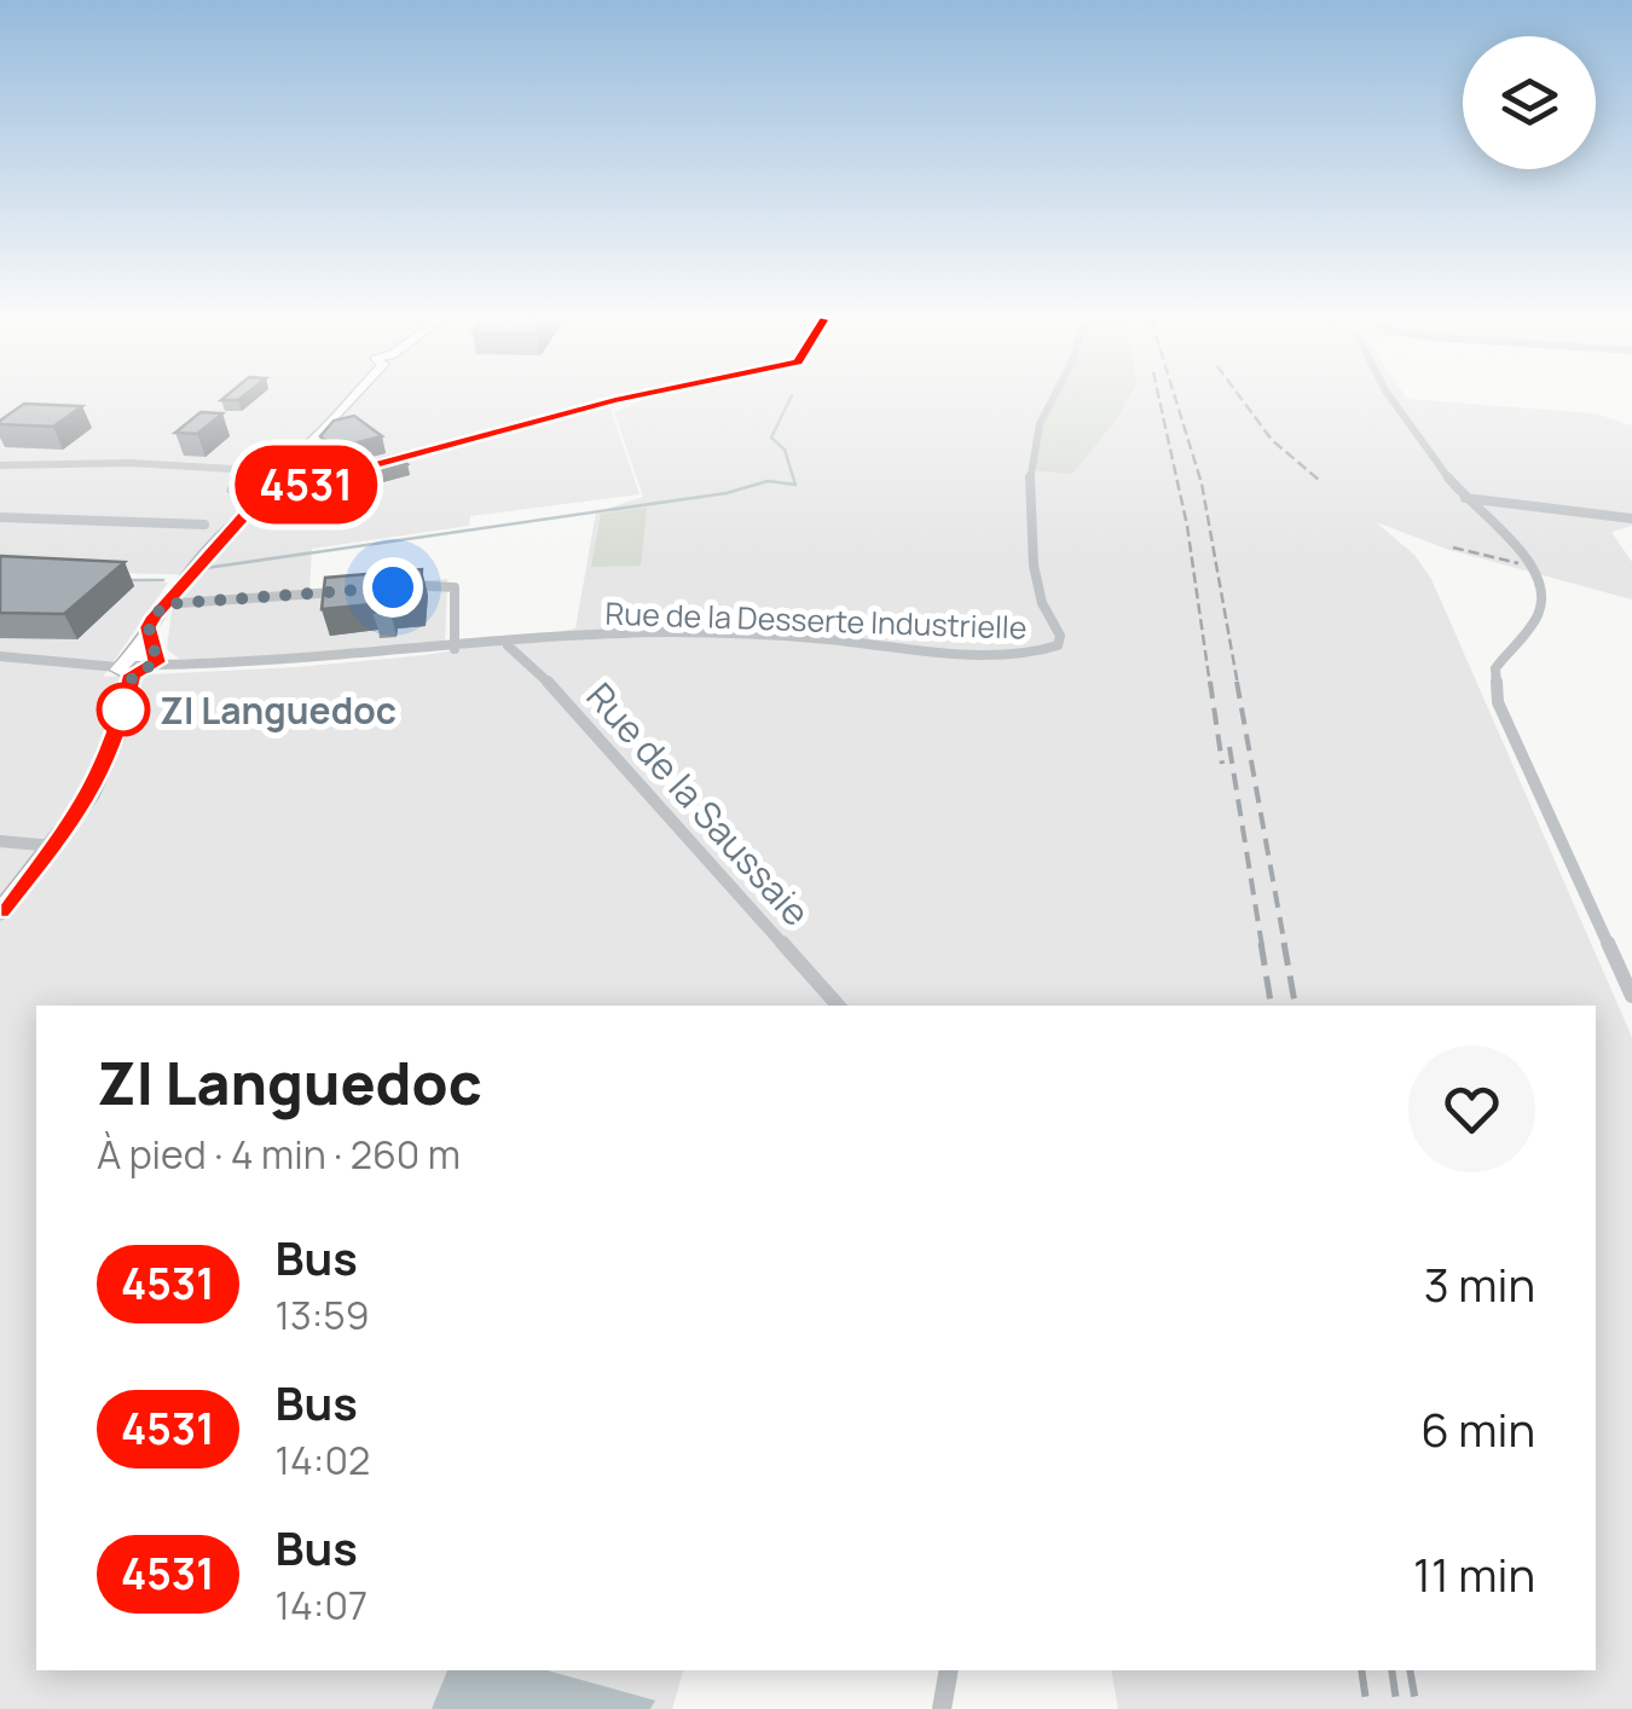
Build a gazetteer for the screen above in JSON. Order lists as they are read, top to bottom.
{
  "streets": {
    "street": ["Rue de la Desserte Industrielle", "Rue de la Saussaie"]
  },
  "crossings": [
    ["Rue de la Desserte Industrielle", "Rue de la Saussaie"]
  ],
  "places": ["ZI Languedoc"],
  "lines": ["bus line 4531"],
  "page": {
    "on_map": "4531",
    "heading": ["ZI Languedoc", "À pied · 4 min · 260 m"],
    "list": [
      {
        "mark": "4531",
        "name": "Bus",
        "note": "13:59",
        "value": "3 min"
      },
      {
        "mark": "4531",
        "name": "Bus",
        "note": "14:02",
        "value": "6 min"
      },
      {
        "mark": "4531",
        "name": "Bus",
        "note": "14:07",
        "value": "11 min"
      }
    ]
  }
}
